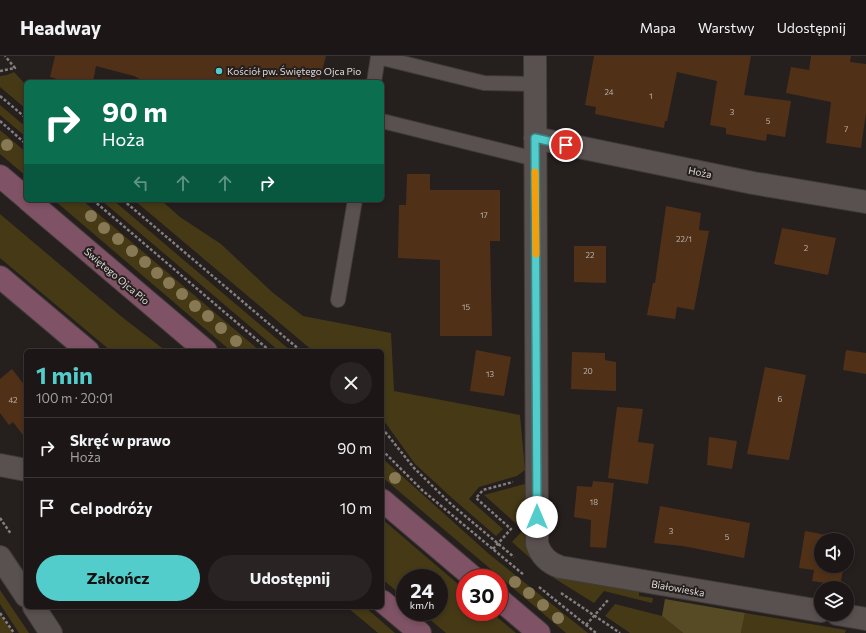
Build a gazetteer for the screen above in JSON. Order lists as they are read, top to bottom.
{
  "streets": {
    "main road": ["Świętego Ojca Pio"],
    "street": ["Hoża", "Białowieska"]
  },
  "places": ["Kościół pw. Świętego Ojca Pio"],
  "house_numbers": [
    "24",
    "1",
    "3",
    "5",
    "7",
    "17",
    "22/1",
    "2",
    "22",
    "15",
    "20",
    "13",
    "6",
    "42",
    "18",
    "3",
    "5"
  ],
  "page": {
    "header": "Headway",
    "nav": ["Mapa", "Warstwy", "Udostępnij"],
    "turn": ["90 m", "Hoża"],
    "heading": ["1 min", "100 m · 20:01"],
    "list": [
      {
        "name": "Skręć w prawo",
        "note": "Hoża",
        "value": "90 m"
      },
      {
        "name": "Cel podróży",
        "value": "10 m"
      }
    ],
    "buttons": ["Zakończ", "Udostępnij"],
    "speed": "24 km/h",
    "limit": "30"
  }
}
